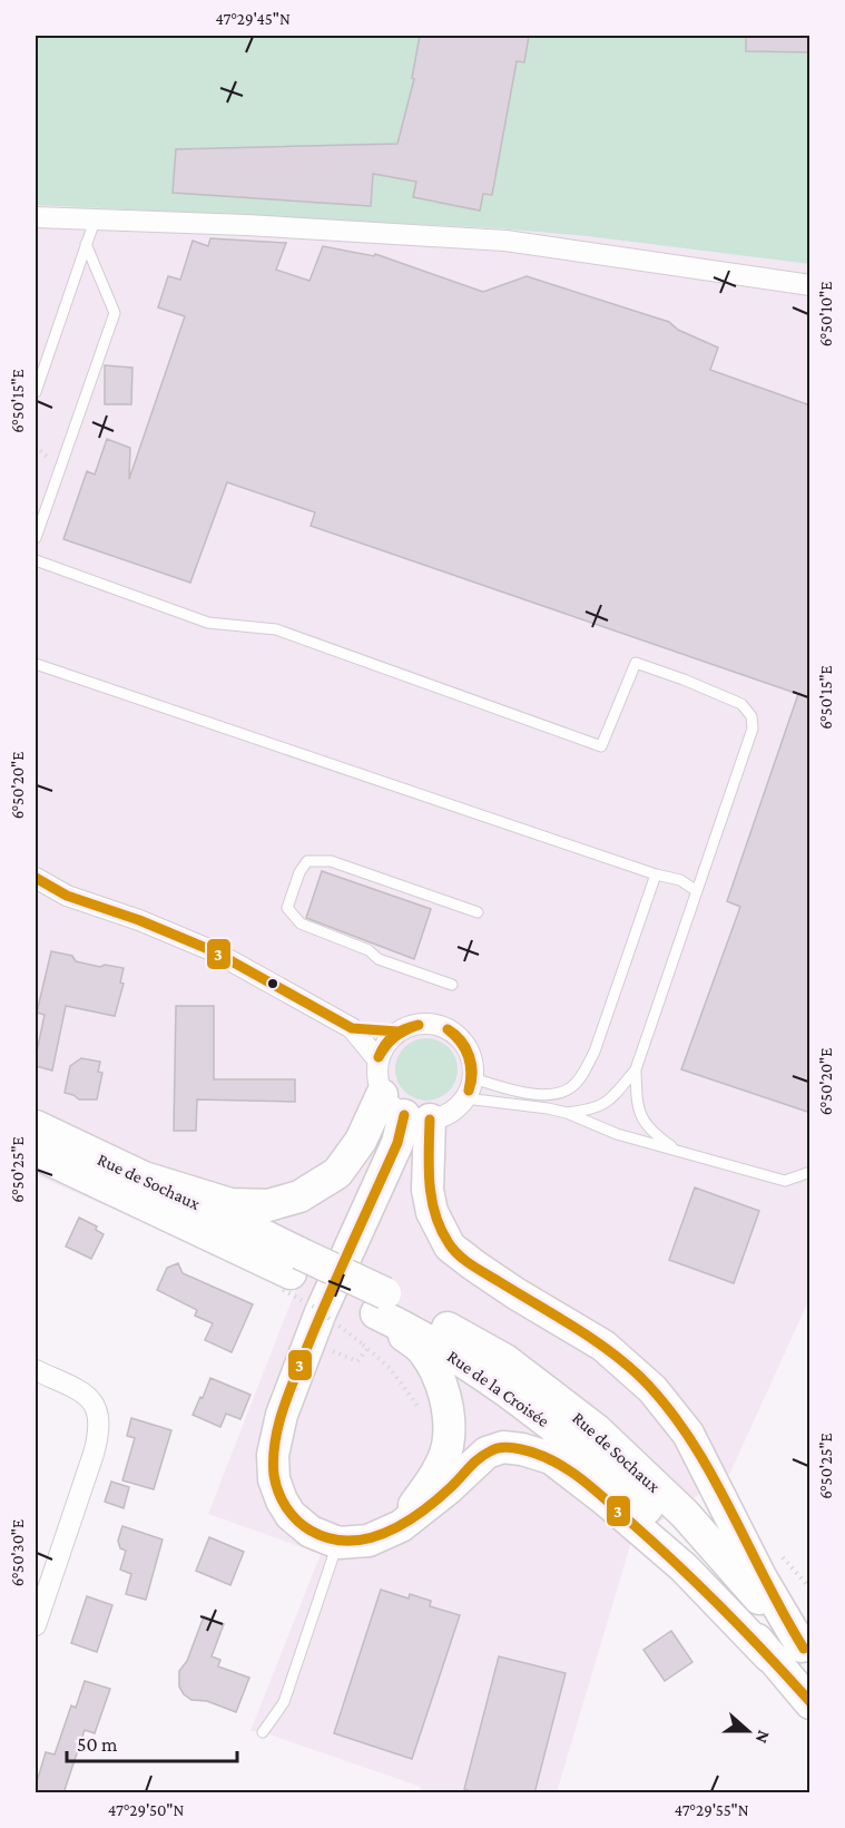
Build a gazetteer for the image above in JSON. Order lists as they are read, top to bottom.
{
  "streets": {
    "main road": ["Rue de Sochaux", "Rue de la Croisée"]
  },
  "crossings": [
    ["Rue de Sochaux", "Rue de la Croisée"]
  ],
  "lines": ["transit line 3"],
  "scale_bar": "50 m",
  "north": "right",
  "coordinates": [
    "47°29'45\"N",
    "6°50'10\"E",
    "6°50'15\"E",
    "6°50'20\"E",
    "6°50'25\"E",
    "6°50'30\"E",
    "47°29'50\"N",
    "47°29'55\"N"
  ]
}
